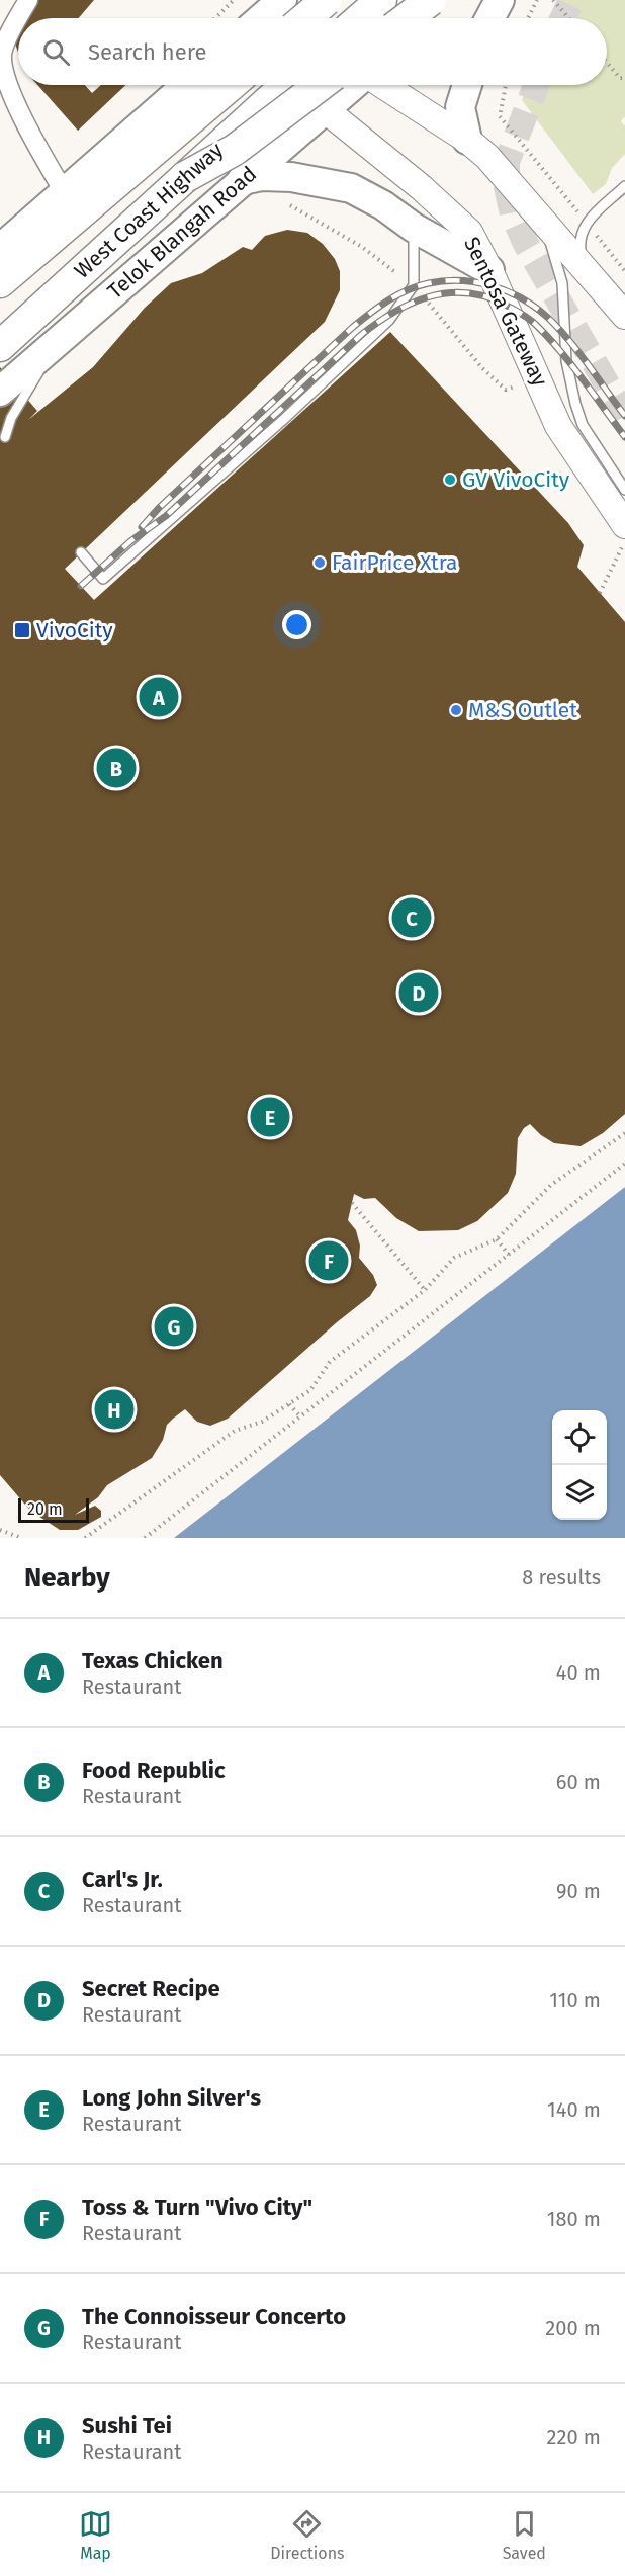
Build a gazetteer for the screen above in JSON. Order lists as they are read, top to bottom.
{
  "streets": {
    "highway": ["West Coast Highway"],
    "main road": ["Telok Blangah Road", "Sentosa Gateway"]
  },
  "crossings": [
    ["Telok Blangah Road", "Sentosa Gateway"]
  ],
  "places": {
    "other": ["GV VivoCity", "FairPrice Xtra", "M&S Outlet"],
    "transit": ["VivoCity"]
  },
  "scale_bar": "20 m",
  "page": {
    "search": "Search here",
    "pins": [
      "A",
      "B",
      "C",
      "D",
      "E",
      "F",
      "G",
      "H"
    ],
    "scale": "20 m",
    "heading": ["Nearby", "8 results"],
    "list": [
      {
        "mark": "A",
        "name": "Texas Chicken",
        "note": "Restaurant",
        "value": "40 m"
      },
      {
        "mark": "B",
        "name": "Food Republic",
        "note": "Restaurant",
        "value": "60 m"
      },
      {
        "mark": "C",
        "name": "Carl's Jr.",
        "note": "Restaurant",
        "value": "90 m"
      },
      {
        "mark": "D",
        "name": "Secret Recipe",
        "note": "Restaurant",
        "value": "110 m"
      },
      {
        "mark": "E",
        "name": "Long John Silver's",
        "note": "Restaurant",
        "value": "140 m"
      },
      {
        "mark": "F",
        "name": "Toss & Turn \"Vivo City\"",
        "note": "Restaurant",
        "value": "180 m"
      },
      {
        "mark": "G",
        "name": "The Connoisseur Concerto",
        "note": "Restaurant",
        "value": "200 m"
      },
      {
        "mark": "H",
        "name": "Sushi Tei",
        "note": "Restaurant",
        "value": "220 m"
      }
    ],
    "nav": ["Map", "Directions", "Saved"]
  }
}
